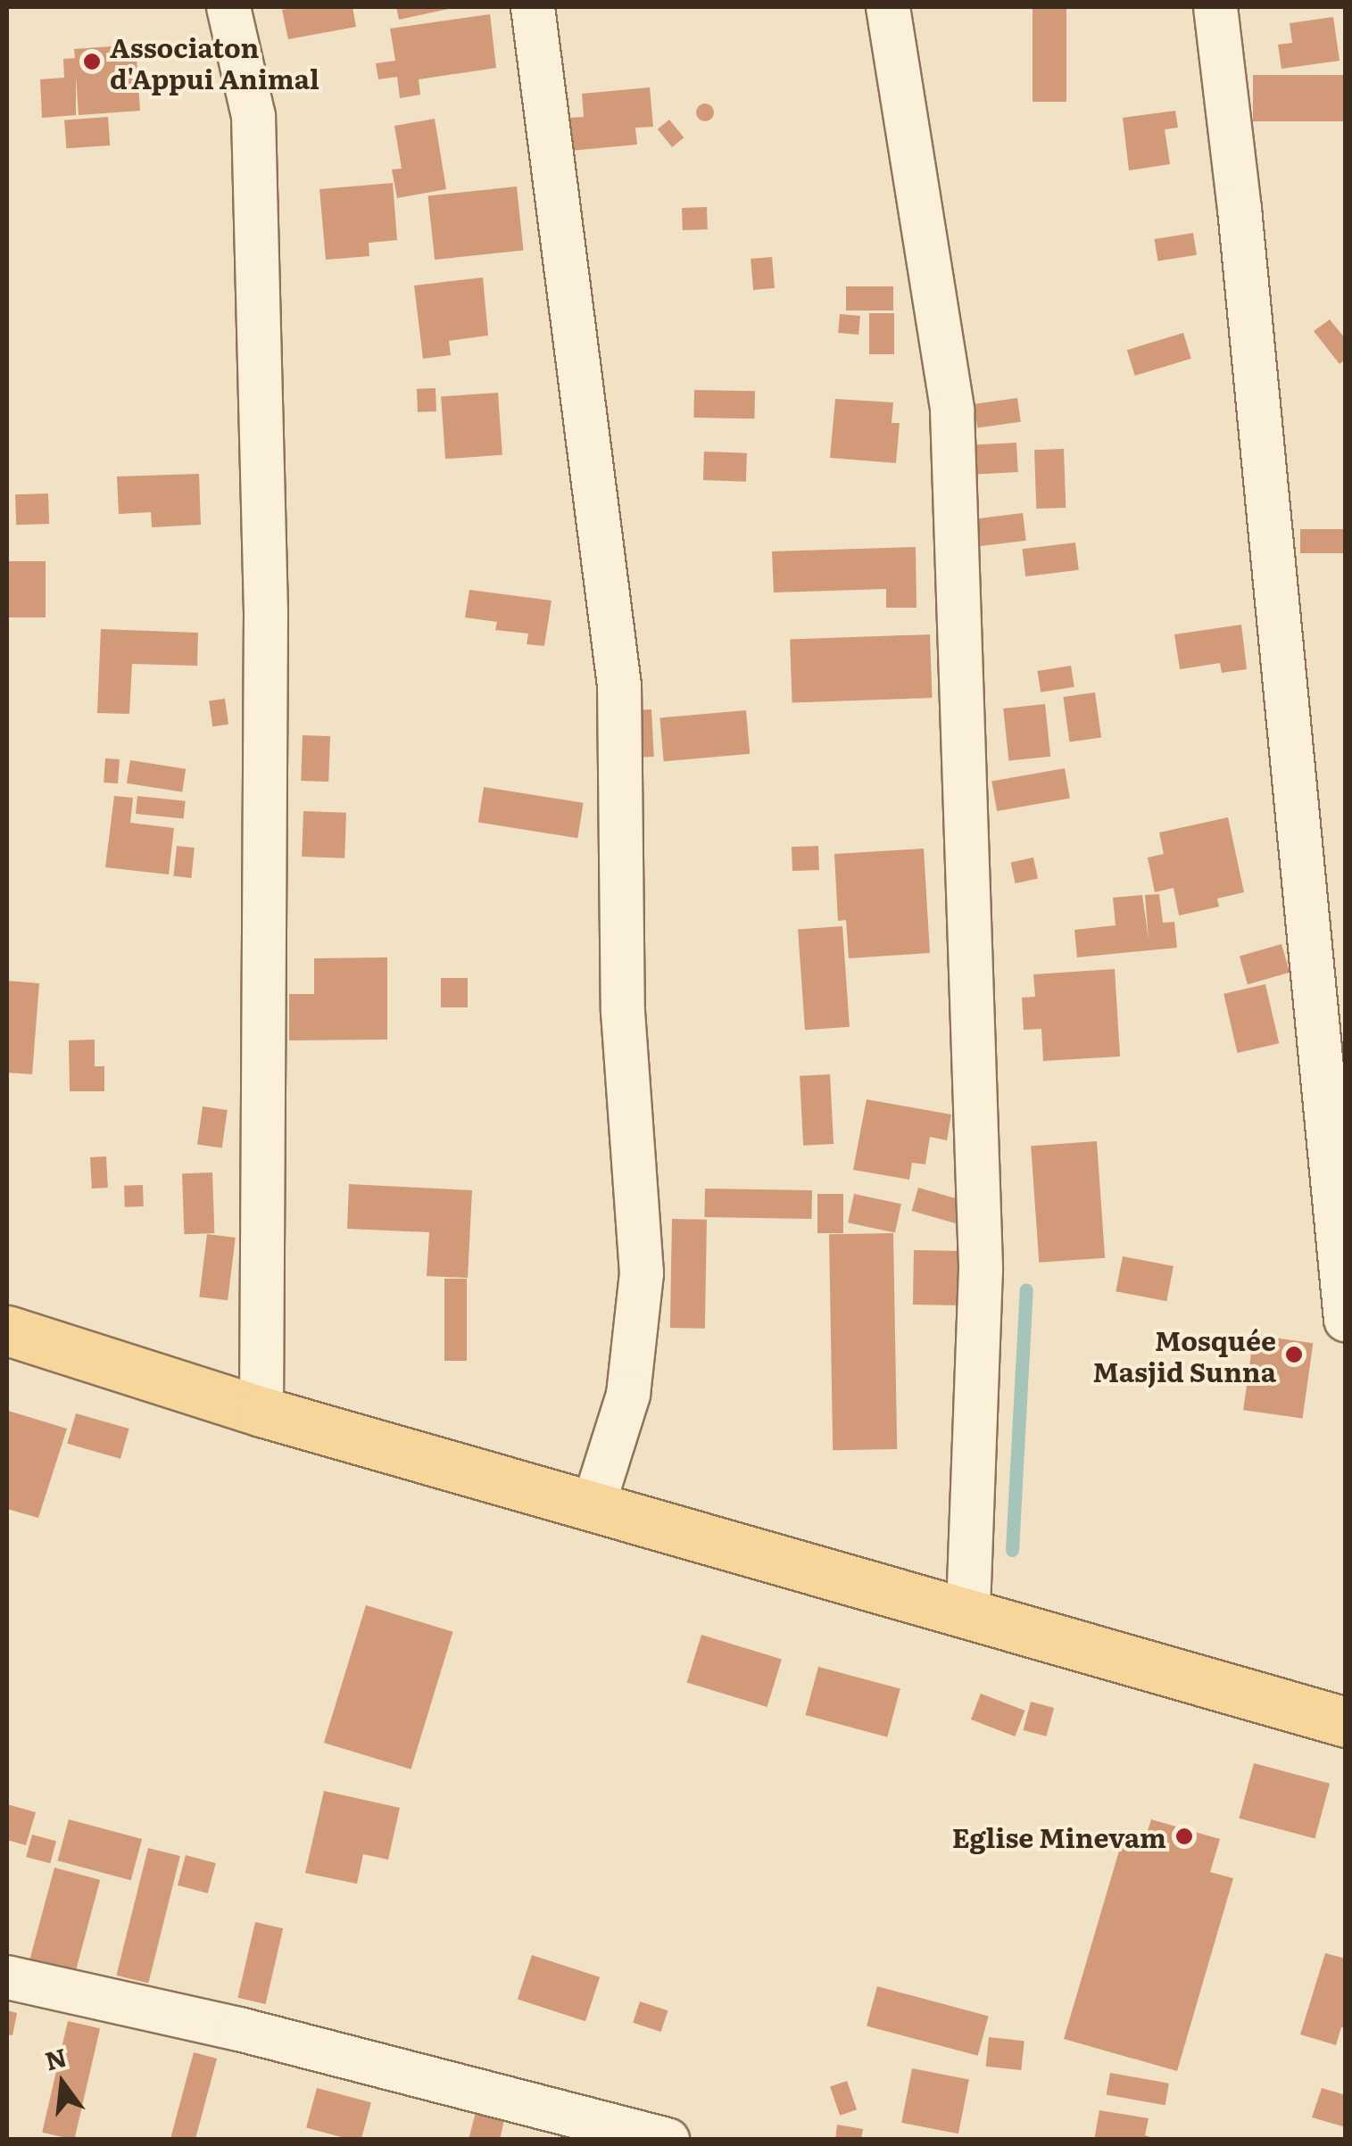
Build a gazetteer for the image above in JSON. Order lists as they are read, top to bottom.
{
  "places": ["Associaton d'Appui Animal", "Mosquée Masjid Sunna", "Eglise Minevam"],
  "north": "top"
}
